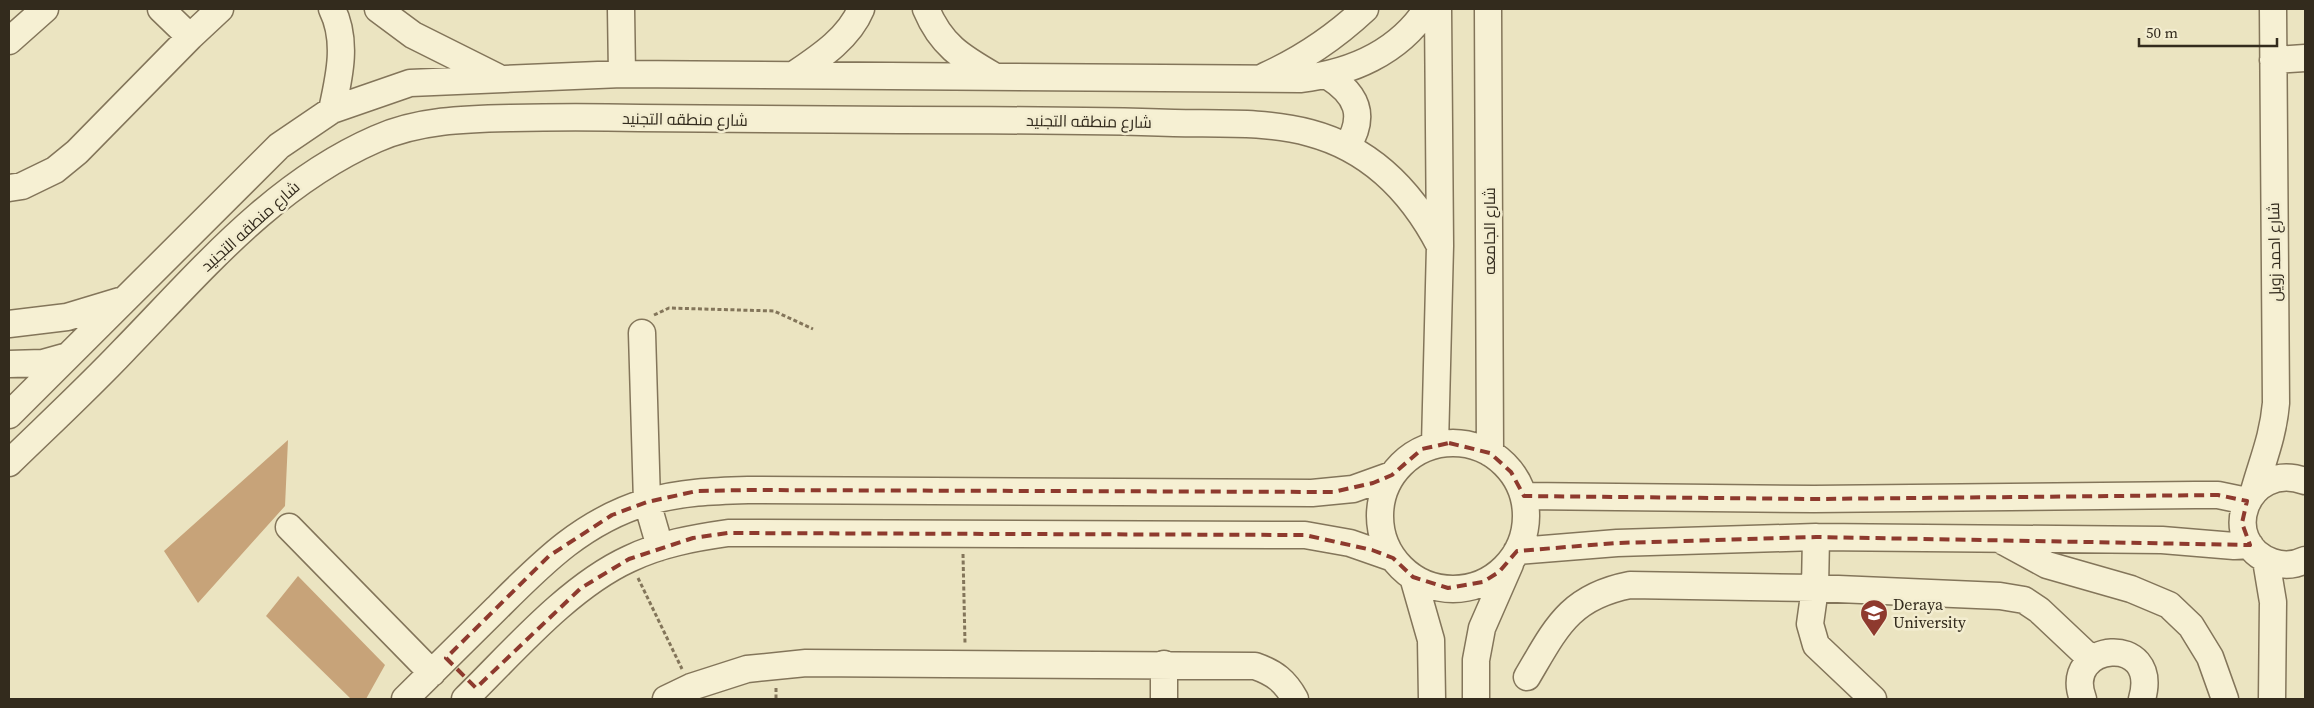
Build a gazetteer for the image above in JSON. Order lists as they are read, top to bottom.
{
  "streets": {
    "street": ["شارع منطقه التجنيد", "شارع الجامعه", "شارع احمد زويل"]
  },
  "places": {
    "school or university": ["Deraya University"]
  },
  "scale_bar": "50 m"
}
